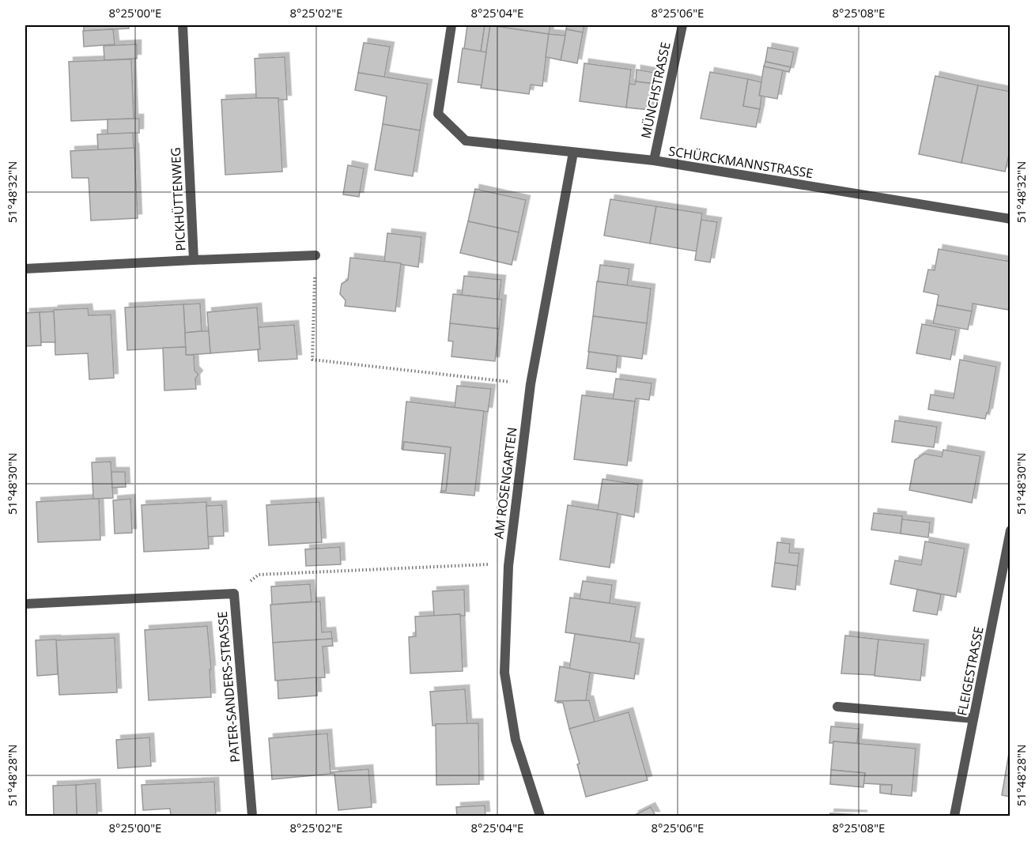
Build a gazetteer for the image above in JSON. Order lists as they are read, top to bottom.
{
  "streets": {
    "street": [
      "MÜNCHSTRASSE",
      "SCHÜRCKMANNSTRASSE",
      "PICKHÜTTENWEG",
      "AM ROSENGARTEN",
      "FLEIGESTRASSE",
      "PATER-SANDERS-STRASSE"
    ]
  },
  "crossings": [
    ["MÜNCHSTRASSE", "SCHÜRCKMANNSTRASSE"],
    ["SCHÜRCKMANNSTRASSE", "AM ROSENGARTEN"]
  ],
  "coordinates": [
    "8°25'00\"E",
    "8°25'02\"E",
    "8°25'04\"E",
    "8°25'06\"E",
    "8°25'08\"E",
    "51°48'32\"N",
    "51°48'30\"N",
    "51°48'28\"N"
  ]
}
